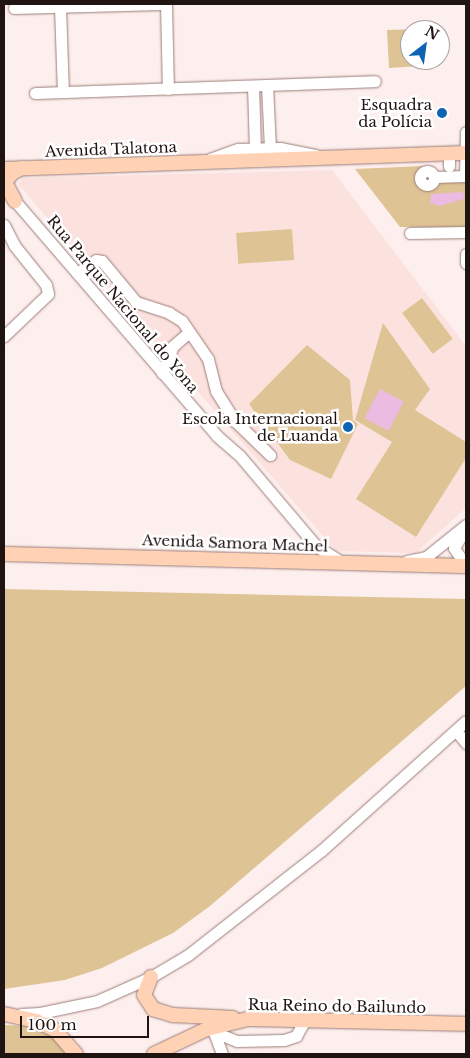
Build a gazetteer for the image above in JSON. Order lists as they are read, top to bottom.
{
  "streets": {
    "main road": ["Avenida Talatona", "Avenida Samora Machel", "Rua Reino do Bailundo"],
    "street": ["Rua Parque Nacional do Yona"]
  },
  "crossings": [
    ["Rua Parque Nacional do Yona", "Avenida Samora Machel"]
  ],
  "places": ["Esquadra da Polícia", "Escola Internacional de Luanda"],
  "scale_bar": "100 m",
  "north": "top right"
}
